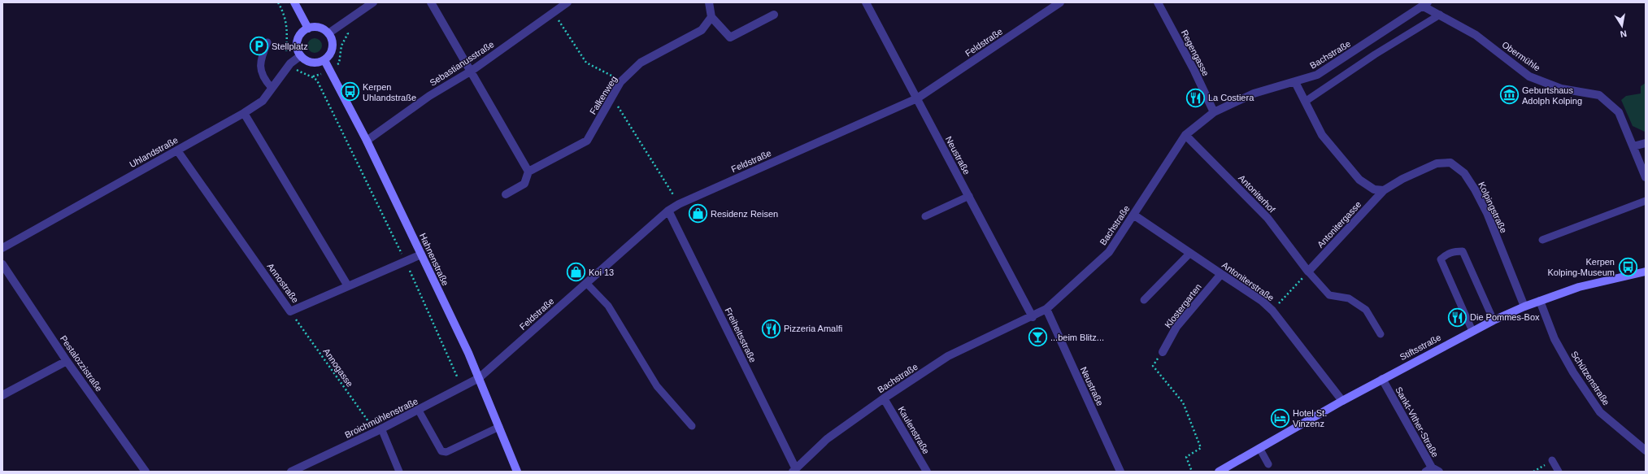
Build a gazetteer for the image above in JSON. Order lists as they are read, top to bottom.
{
  "streets": {
    "main road": ["Hahnenstraße", "Stiftsstraße"],
    "street": [
      "Feldstraße",
      "Regengasse",
      "Bachstraße",
      "Obermühle",
      "Sebastianusstraße",
      "Falkenweg",
      "Uhlandstraße",
      "Neustraße",
      "Antoniterhof",
      "Kolpingstraße",
      "Antonitergasse",
      "Antoniterstraße",
      "Annostraße",
      "Klostergarten",
      "Freiheitsstraße",
      "Pestalozzistraße",
      "Schützenstraße",
      "Broichmühlenstraße",
      "Sankt-Vither-Straße",
      "Kaulenstraße"
    ],
    "path": ["Annogasse"]
  },
  "crossings": [
    ["Feldstraße", "Neustraße"],
    ["Feldstraße", "Hahnenstraße"],
    ["Feldstraße", "Freiheitsstraße"],
    ["Feldstraße", "Broichmühlenstraße"],
    ["Regengasse", "Bachstraße"],
    ["Bachstraße", "Obermühle"],
    ["Bachstraße", "Neustraße"],
    ["Bachstraße", "Antoniterhof"],
    ["Bachstraße", "Antoniterstraße"],
    ["Bachstraße", "Freiheitsstraße"],
    ["Bachstraße", "Kaulenstraße"],
    ["Sebastianusstraße", "Hahnenstraße"],
    ["Uhlandstraße", "Hahnenstraße"],
    ["Uhlandstraße", "Annostraße"],
    ["Antoniterhof", "Antonitergasse"],
    ["Kolpingstraße", "Antonitergasse"],
    ["Kolpingstraße", "Stiftsstraße"],
    ["Hahnenstraße", "Annostraße"],
    ["Hahnenstraße", "Broichmühlenstraße"],
    ["Antoniterstraße", "Klostergarten"],
    ["Antoniterstraße", "Stiftsstraße"],
    ["Annostraße", "Annogasse"],
    ["Stiftsstraße", "Schützenstraße"],
    ["Stiftsstraße", "Sankt-Vither-Straße"],
    ["Annogasse", "Broichmühlenstraße"]
  ],
  "places": {
    "parking": ["Stellplatz"],
    "bus stop": ["Kerpen Uhlandstraße", "Kerpen Kolping-Museum"],
    "museum": ["Geburtshaus Adolph Kolping"],
    "restaurant": ["La Costiera", "Die Pommes-Box", "Pizzeria Amalfi"],
    "shop": ["Residenz Reisen", "Koi 13"],
    "bar": ["...beim Blitz..."],
    "hotel": ["Hotel St. Vinzenz"]
  },
  "north": "bottom"
}
